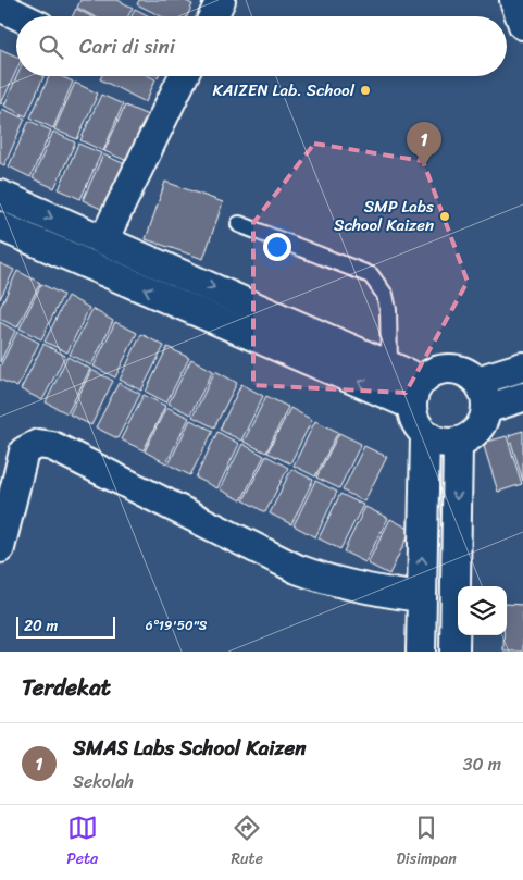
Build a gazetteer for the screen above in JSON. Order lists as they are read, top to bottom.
{
  "places": ["KAIZEN Lab. School", "SMP Labs School Kaizen"],
  "scale_bar": "20 m",
  "page": {
    "search": "Cari di sini",
    "pins": "1",
    "scale": "20 m",
    "heading": "Terdekat",
    "list": [
      {
        "mark": "1",
        "name": "SMAS Labs School Kaizen",
        "note": "Sekolah",
        "value": "30 m"
      }
    ],
    "nav": ["Peta", "Rute", "Disimpan"]
  },
  "coordinates": ["6°19'50\"S"]
}
